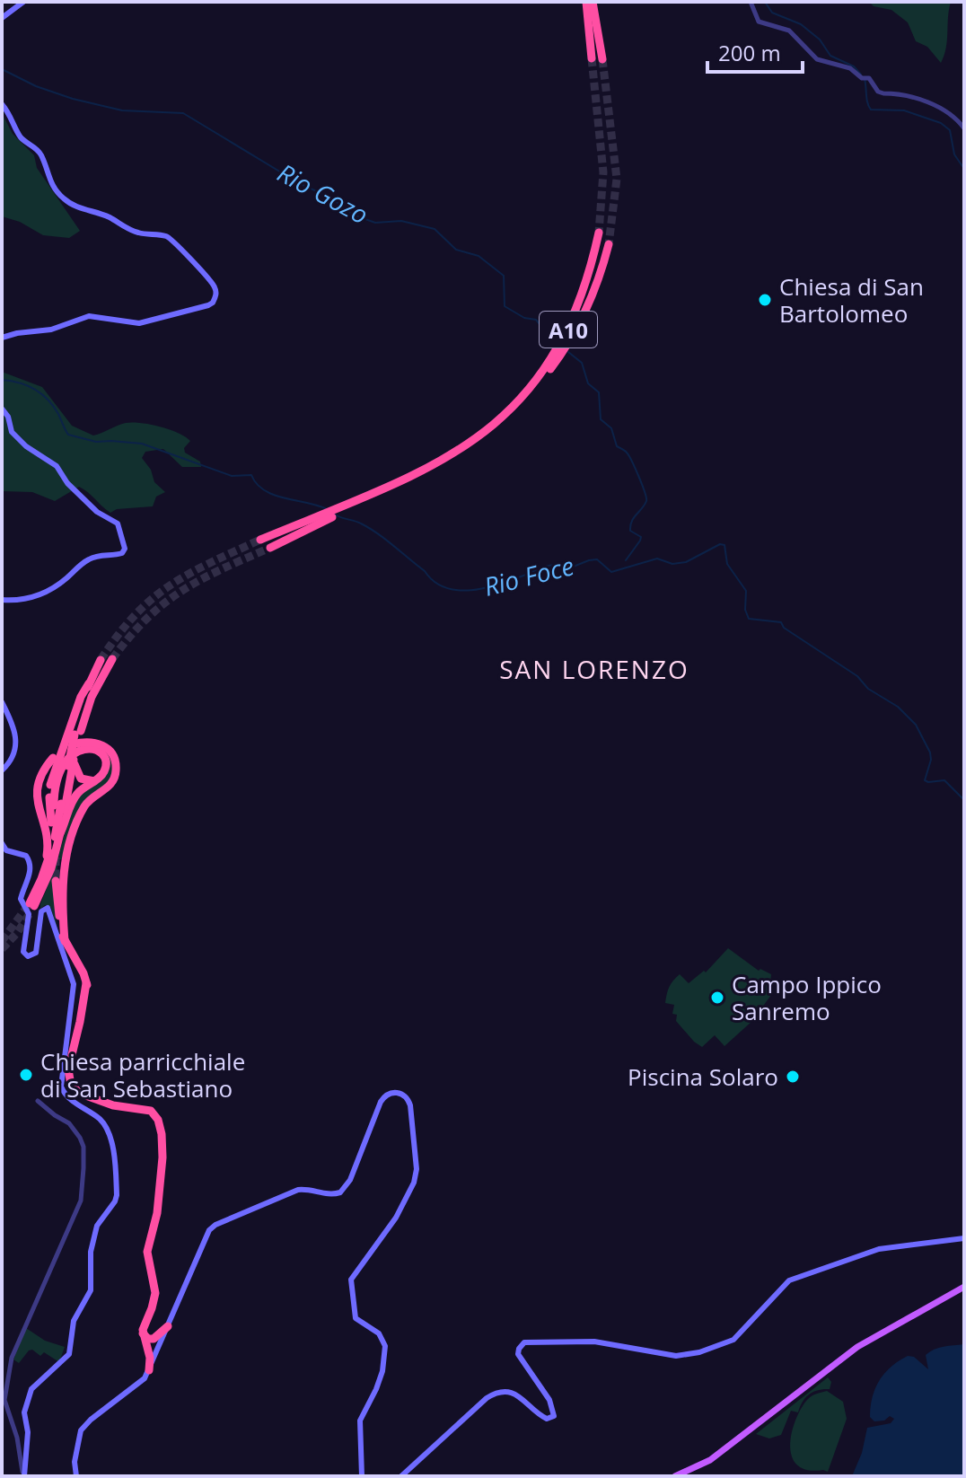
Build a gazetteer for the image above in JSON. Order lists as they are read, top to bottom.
{
  "streets": {
    "highway": ["A10"]
  },
  "districts": ["SAN LORENZO"],
  "water": ["Rio Gozo", "Rio Foce"],
  "places": [
    "Chiesa di San Bartolomeo",
    "Campo Ippico Sanremo",
    "Chiesa parricchiale di San Sebastiano",
    "Piscina Solaro"
  ],
  "scale_bar": "200 m"
}
